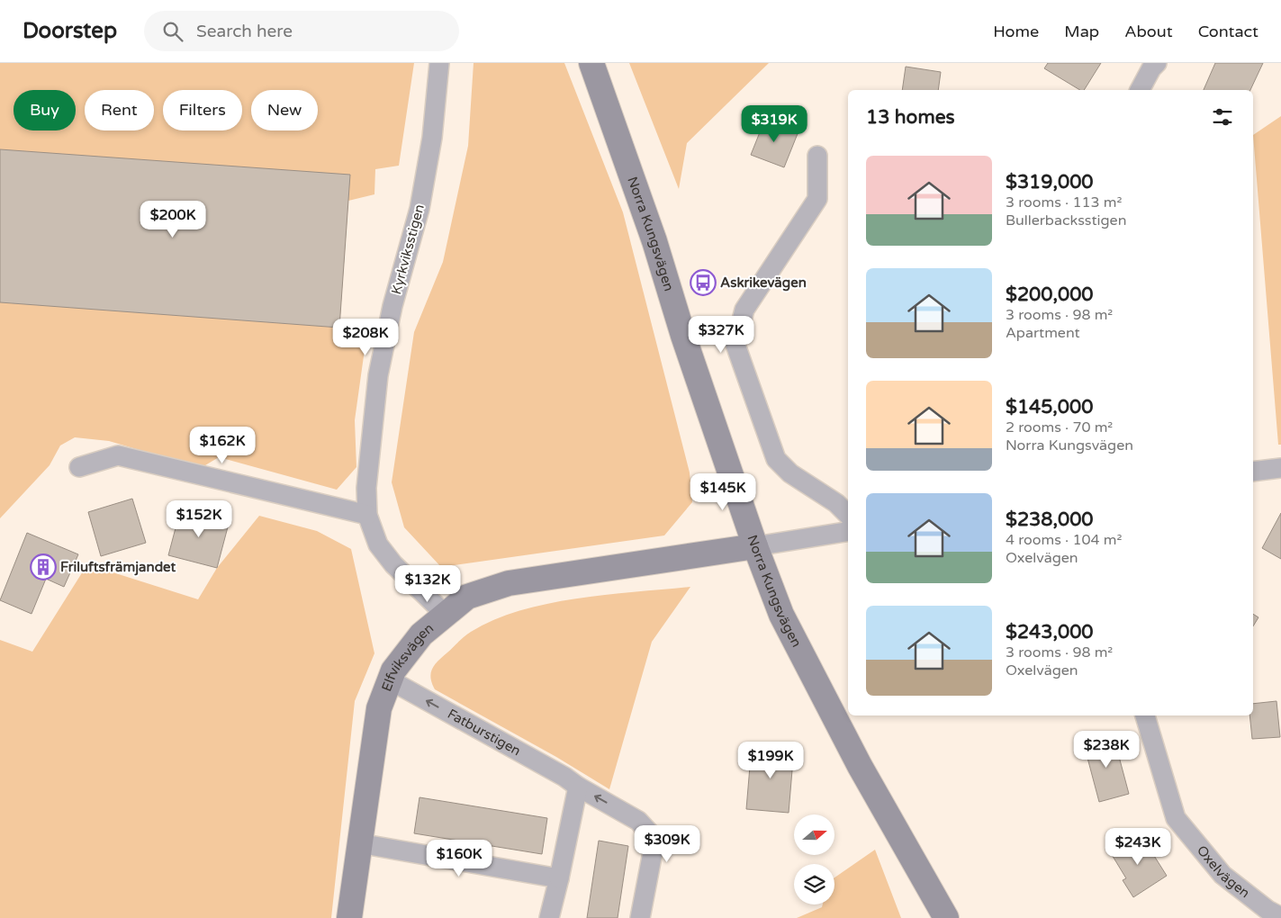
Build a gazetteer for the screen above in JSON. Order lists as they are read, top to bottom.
{
  "streets": {
    "main road": ["Norra Kungsvägen", "Elfviksvägen"],
    "street": ["Kyrkviksstigen", "Fatburstigen", "Oxelvägen"]
  },
  "crossings": [
    ["Norra Kungsvägen", "Elfviksvägen"],
    ["Kyrkviksstigen", "Elfviksvägen"],
    ["Elfviksvägen", "Fatburstigen"]
  ],
  "one_way": ["Fatburstigen"],
  "places": {
    "bus stop": ["Askrikevägen"],
    "building": ["Friluftsfrämjandet"]
  },
  "north": "right",
  "page": {
    "header": "Doorstep",
    "search": "Search here",
    "nav": [
      "Home",
      "Map",
      "About",
      "Contact"
    ],
    "chip": [
      "Buy",
      "Rent",
      "Filters",
      "New"
    ],
    "heading": "13 homes",
    "price": [
      "$319K",
      "$200K",
      "$327K",
      "$208K",
      "$162K",
      "$145K",
      "$152K",
      "$132K",
      "$238K",
      "$199K",
      "$309K",
      "$243K",
      "$160K"
    ],
    "list": [
      {
        "name": "$319,000",
        "note": "3 rooms · 113 m² · Bullerbacksstigen"
      },
      {
        "name": "$200,000",
        "note": "3 rooms · 98 m² · Apartment"
      },
      {
        "name": "$145,000",
        "note": "2 rooms · 70 m² · Norra Kungsvägen"
      },
      {
        "name": "$238,000",
        "note": "4 rooms · 104 m² · Oxelvägen"
      },
      {
        "name": "$243,000",
        "note": "3 rooms · 98 m² · Oxelvägen"
      }
    ]
  }
}
